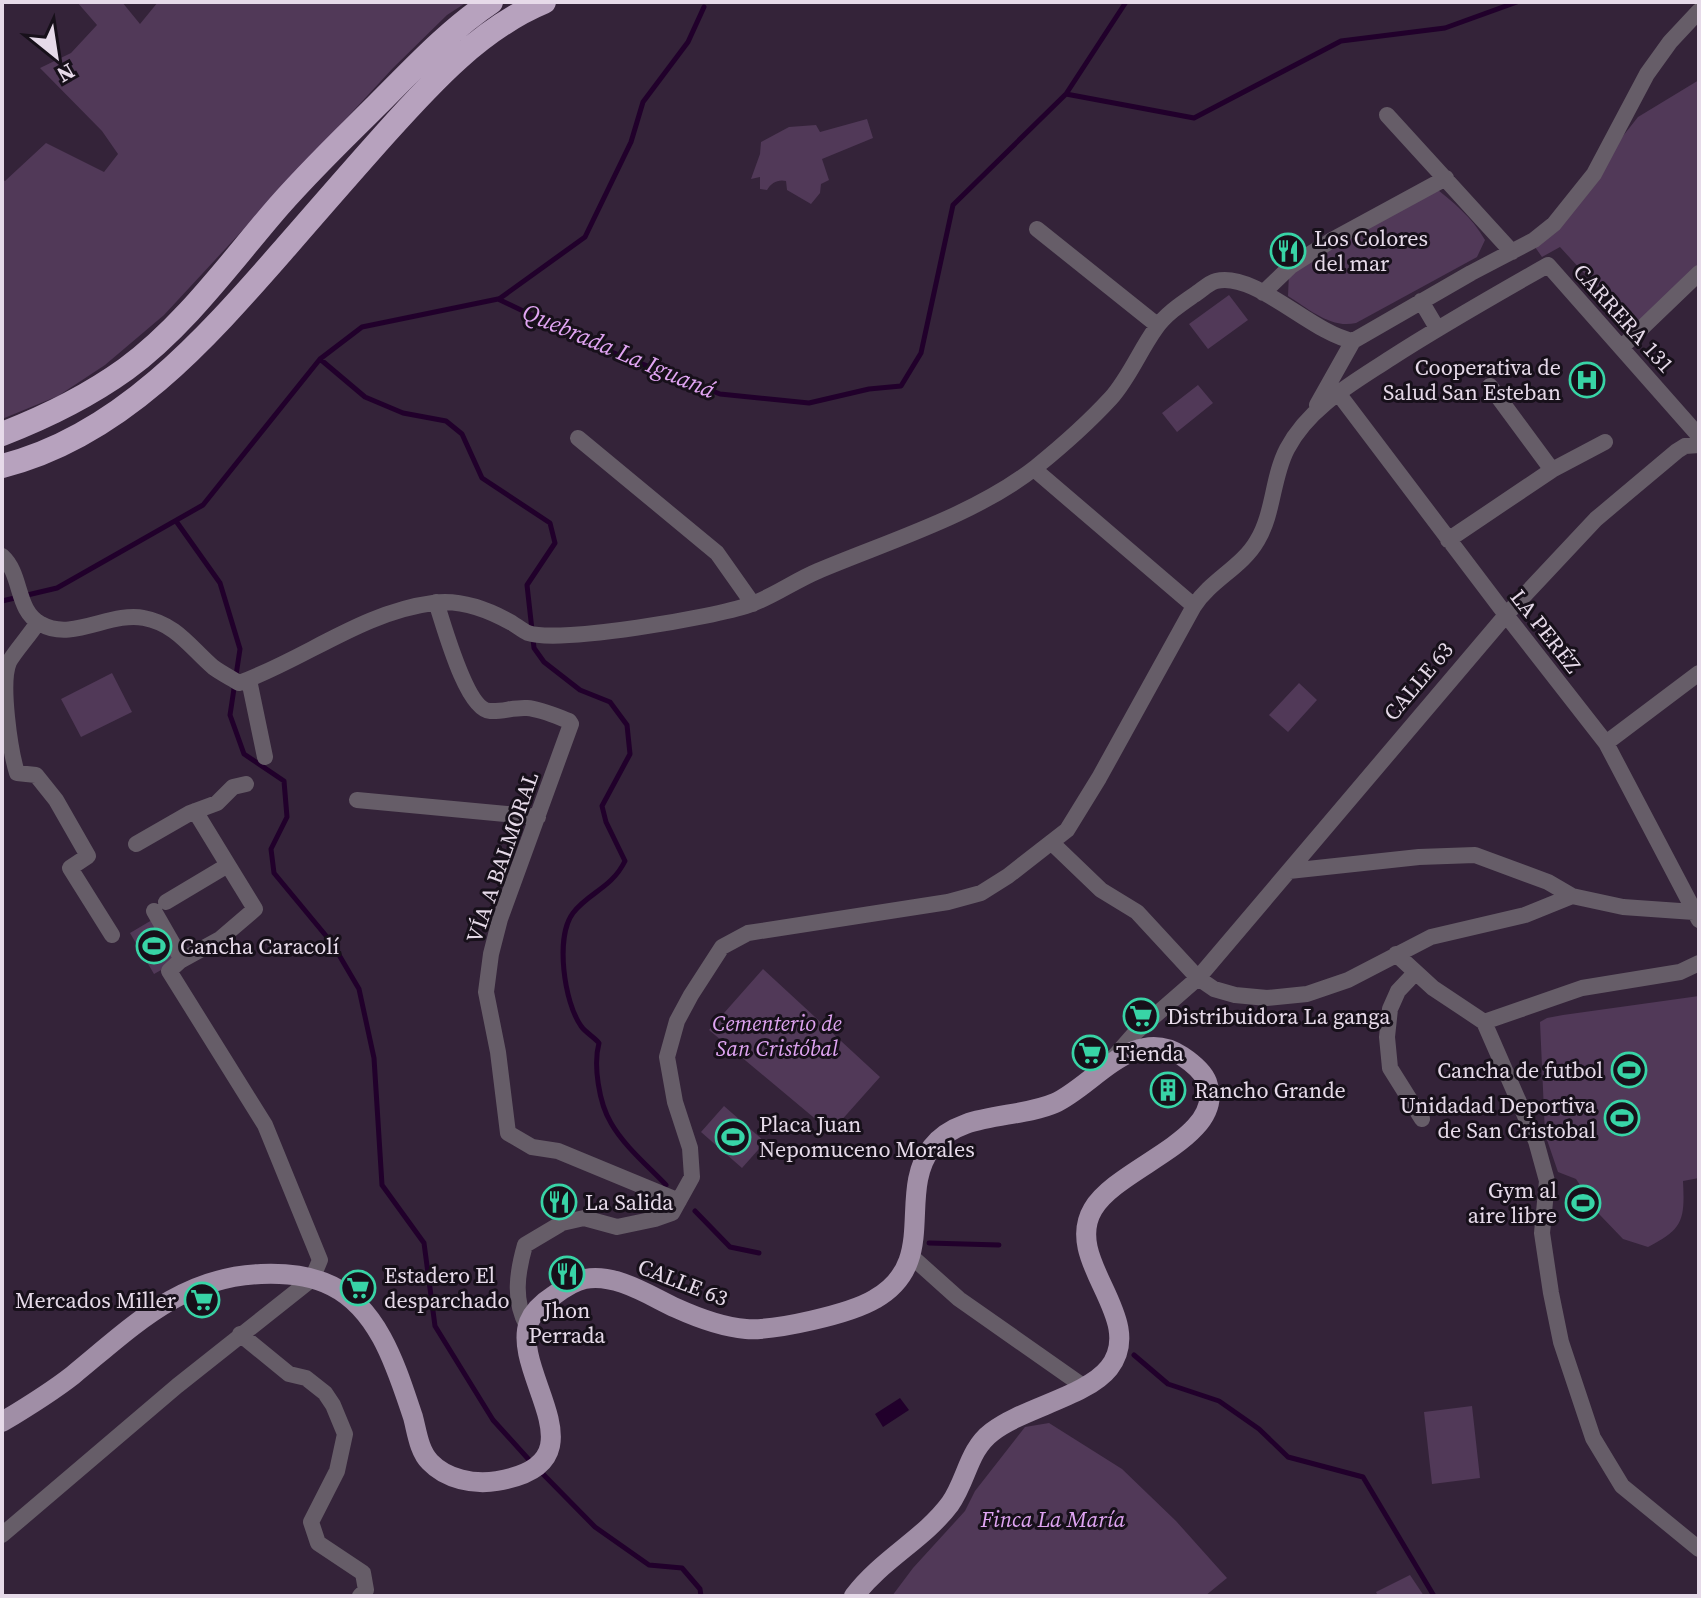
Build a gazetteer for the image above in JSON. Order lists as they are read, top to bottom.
{
  "streets": {
    "main road": ["CALLE 63"],
    "street": ["CARRERA 131", "LA PERÉZ", "VÍA A BALMORAL"]
  },
  "crossings": [
    ["LA PERÉZ", "CALLE 63"]
  ],
  "water": ["Quebrada La Iguaná"],
  "parks": ["Cementerio de San Cristóbal", "Finca La María"],
  "places": {
    "restaurant": ["Los Colores del mar", "La Salida", "Jhon Perrada"],
    "hospital": ["Cooperativa de Salud San Esteban"],
    "sports": [
      "Cancha Caracolí",
      "Cancha de futbol",
      "Unidadad Deportiva de San Cristobal",
      "Placa Juan Nepomuceno Morales",
      "Gym al aire libre"
    ],
    "supermarket": [
      "Distribuidora La ganga",
      "Tienda",
      "Estadero El desparchado",
      "Mercados Miller"
    ],
    "building": ["Rancho Grande"]
  },
  "north": "bottom right"
}
